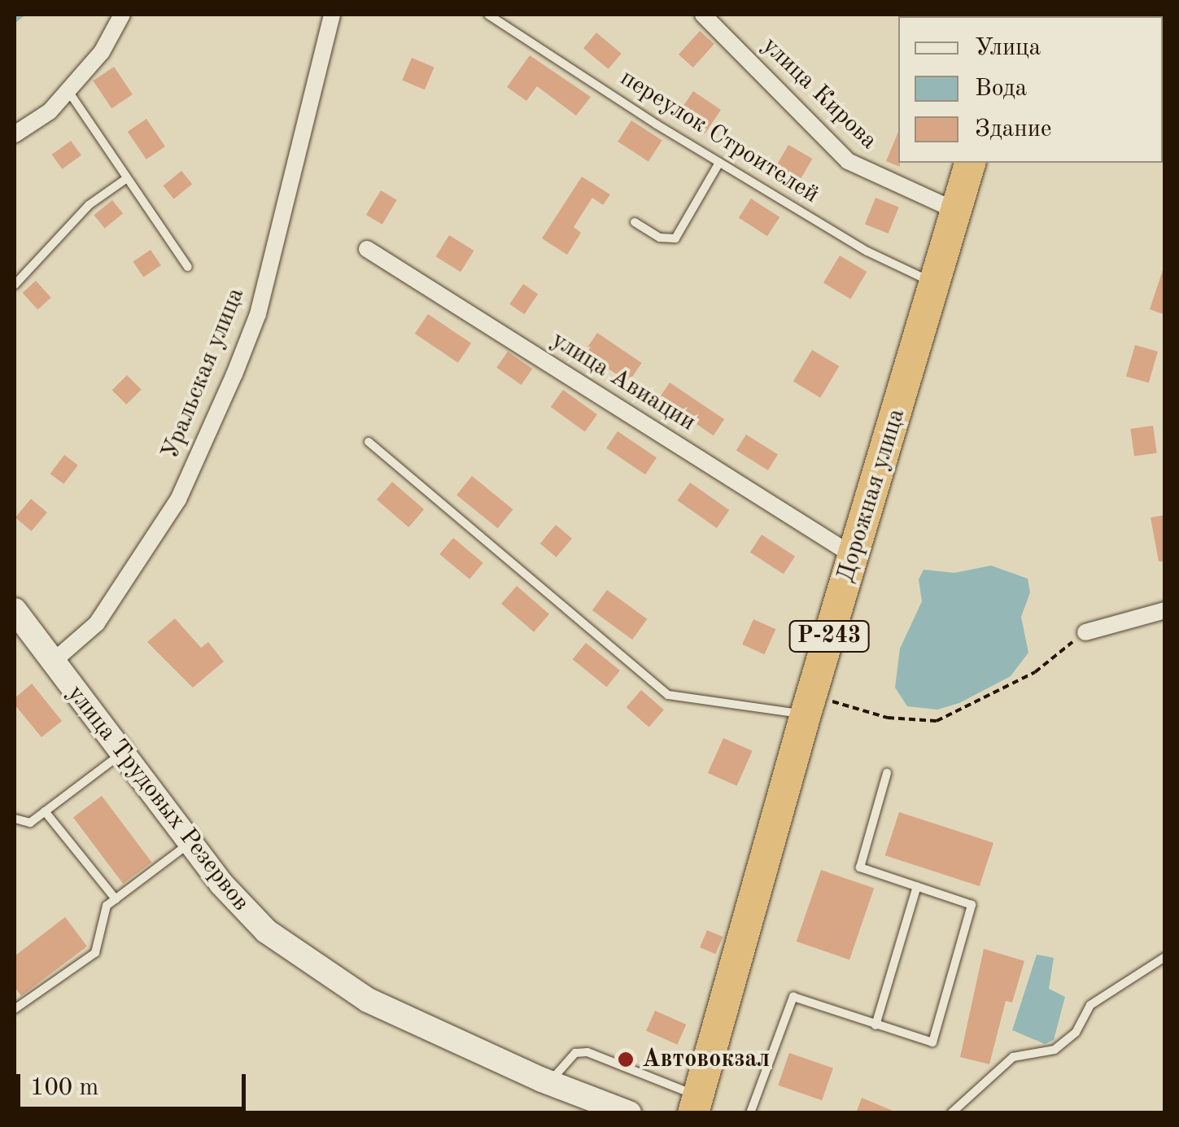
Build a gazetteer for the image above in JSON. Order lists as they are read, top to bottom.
{
  "streets": {
    "highway": ["Дорожная улица", "Р-243"],
    "main road": ["улица Трудовых Резервов"],
    "street": ["улица Кирова", "Уральская улица", "улица Авиации"],
    "lane": ["переулок Строителей"]
  },
  "crossings": [
    ["улица Кирова", "Дорожная улица"],
    ["переулок Строителей", "Дорожная улица"],
    ["Уральская улица", "улица Трудовых Резервов"],
    ["улица Авиации", "Дорожная улица"]
  ],
  "places": ["Автовокзал"],
  "legend": ["Улица", "Вода", "Здание"],
  "scale_bar": "100 m"
}
